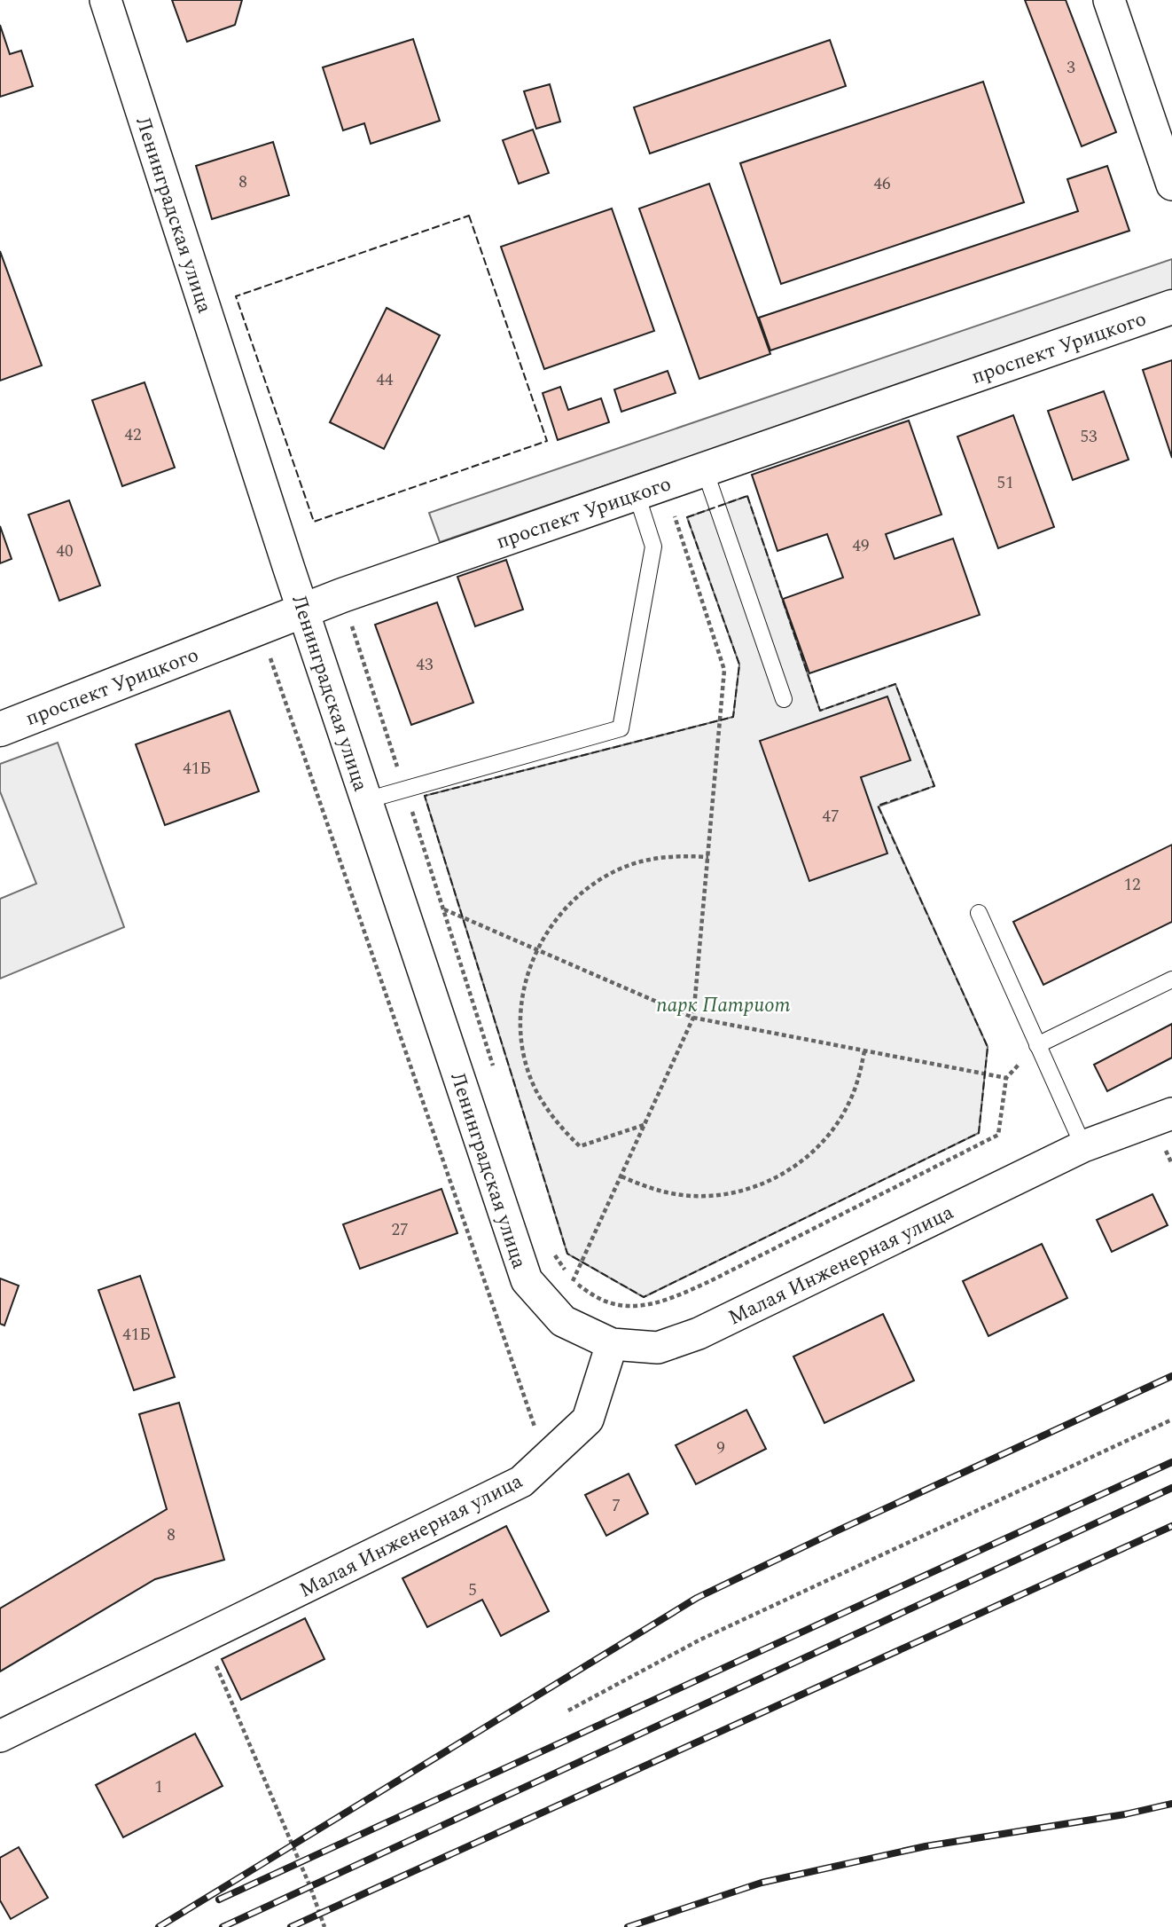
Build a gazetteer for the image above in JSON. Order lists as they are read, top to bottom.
{
  "streets": {
    "main road": ["проспект Урицкого"],
    "street": ["Ленинградская улица", "Малая Инженерная улица"]
  },
  "crossings": [
    ["Ленинградская улица", "проспект Урицкого"],
    ["Ленинградская улица", "Малая Инженерная улица"]
  ],
  "parks": ["парк Патриот"],
  "house_numbers": [
    "3",
    "8",
    "46",
    "44",
    "42",
    "53",
    "51",
    "49",
    "40",
    "43",
    "41Б",
    "47",
    "12",
    "27",
    "41Б",
    "9",
    "7",
    "8",
    "5",
    "1"
  ]
}
